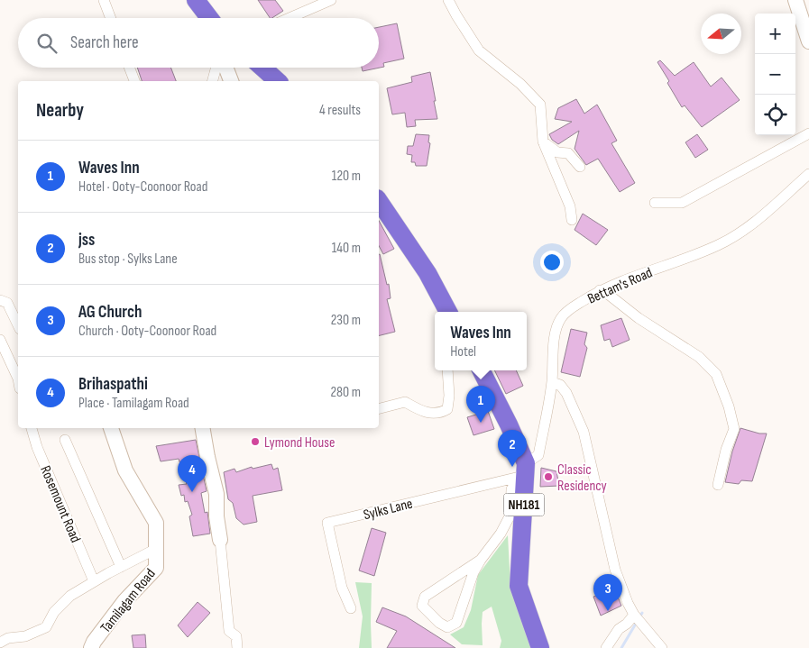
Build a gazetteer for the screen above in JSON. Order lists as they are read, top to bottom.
{
  "streets": {
    "highway": ["NH181"],
    "street": [
      "Bettam's Road",
      "Rosemount Road",
      "Sylks Lane",
      "Tamilagam Road"
    ]
  },
  "crossings": [
    ["Bettam's Road", "NH181"],
    ["Bettam's Road", "Sylks Lane"],
    ["NH181", "Sylks Lane"]
  ],
  "places": ["Lymond House", "Classic Residency"],
  "north": "left",
  "page": {
    "map_buttons": ["+", "−"],
    "search": "Search here",
    "heading": ["Nearby", "4 results"],
    "list": [
      {
        "mark": "1",
        "name": "Waves Inn",
        "note": "Hotel · Ooty-Coonoor Road",
        "value": "120 m"
      },
      {
        "mark": "2",
        "name": "jss",
        "note": "Bus stop · Sylks Lane",
        "value": "140 m"
      },
      {
        "mark": "3",
        "name": "AG Church",
        "note": "Church · Ooty-Coonoor Road",
        "value": "230 m"
      },
      {
        "mark": "4",
        "name": "Brihaspathi",
        "note": "Place · Tamilagam Road",
        "value": "280 m"
      }
    ],
    "popup": ["Waves Inn", "Hotel"],
    "pins": [
      "1",
      "2",
      "4",
      "3"
    ]
  }
}
